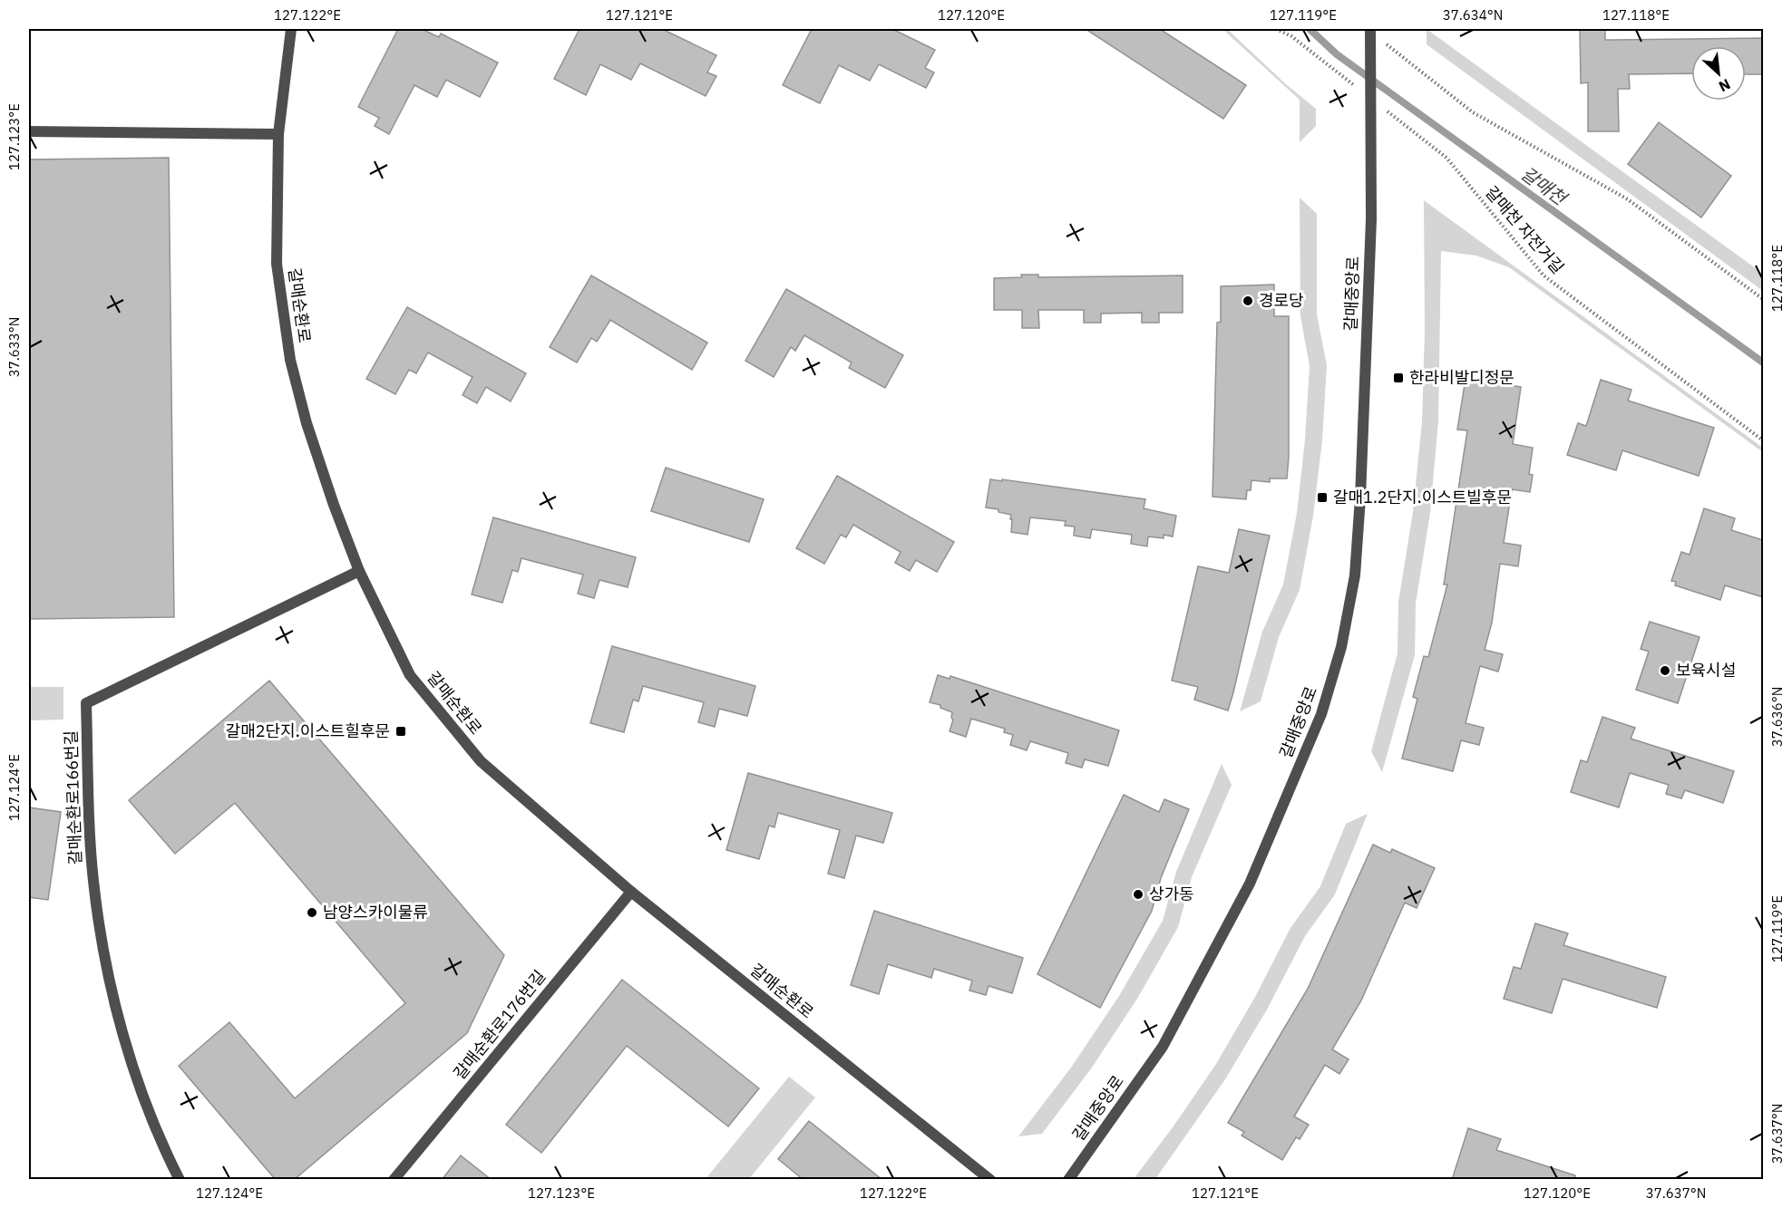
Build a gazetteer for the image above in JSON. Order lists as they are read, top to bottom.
{
  "streets": {
    "street": [
      "갈매중앙로",
      "갈매순환로",
      "갈매순환로166번길",
      "갈매순환로176번길"
    ],
    "path": ["갈매천 자전거길"]
  },
  "crossings": [
    ["갈매순환로", "갈매순환로166번길"],
    ["갈매순환로", "갈매순환로176번길"]
  ],
  "water": ["갈매천"],
  "places": {
    "other": [
      "경로당",
      "보육시설",
      "상가동",
      "남양스카이물류"
    ],
    "transit": ["한라비발디정문", "갈매1.2단지.이스트빌후문", "갈매2단지.이스트힐후문"]
  },
  "north": "bottom right",
  "coordinates": [
    "127.122°E",
    "127.121°E",
    "127.120°E",
    "127.119°E",
    "37.634°N",
    "127.118°E",
    "127.123°E",
    "37.633°N",
    "37.636°N",
    "127.124°E",
    "37.637°N"
  ]
}
